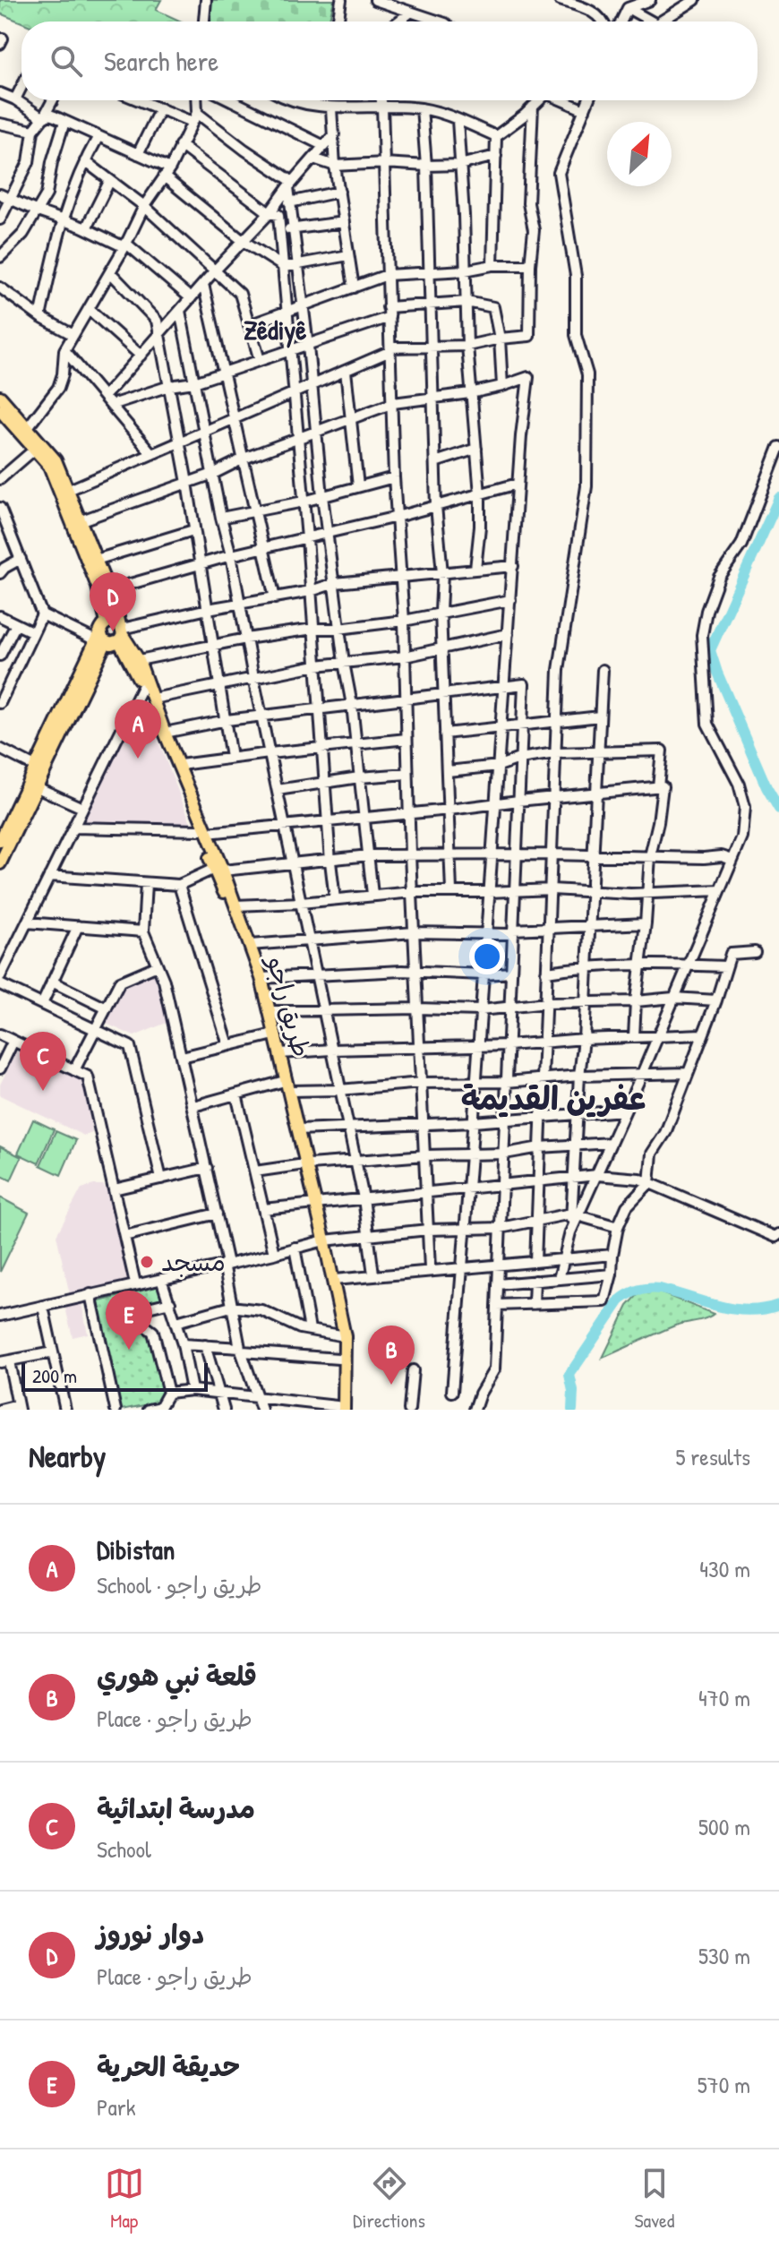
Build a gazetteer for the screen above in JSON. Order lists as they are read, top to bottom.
{
  "streets": {
    "main road": ["طريق راجو"]
  },
  "districts": ["Zêdiyê", "عفرين القديمة"],
  "places": ["مسجد"],
  "scale_bar": "200 m",
  "north": "top right",
  "page": {
    "search": "Search here",
    "pins": [
      "D",
      "A",
      "C",
      "E",
      "B"
    ],
    "scale": "200 m",
    "heading": ["Nearby", "5 results"],
    "list": [
      {
        "mark": "A",
        "name": "Dibistan",
        "note": "School · طريق راجو",
        "value": "430 m"
      },
      {
        "mark": "B",
        "name": "قلعة نبي هوري",
        "note": "Place · طريق راجو",
        "value": "470 m"
      },
      {
        "mark": "C",
        "name": "مدرسة ابتدائية",
        "note": "School",
        "value": "500 m"
      },
      {
        "mark": "D",
        "name": "دوار نوروز",
        "note": "Place · طريق راجو",
        "value": "530 m"
      },
      {
        "mark": "E",
        "name": "حديقة الحرية",
        "note": "Park",
        "value": "570 m"
      }
    ],
    "nav": ["Map", "Directions", "Saved"]
  }
}
